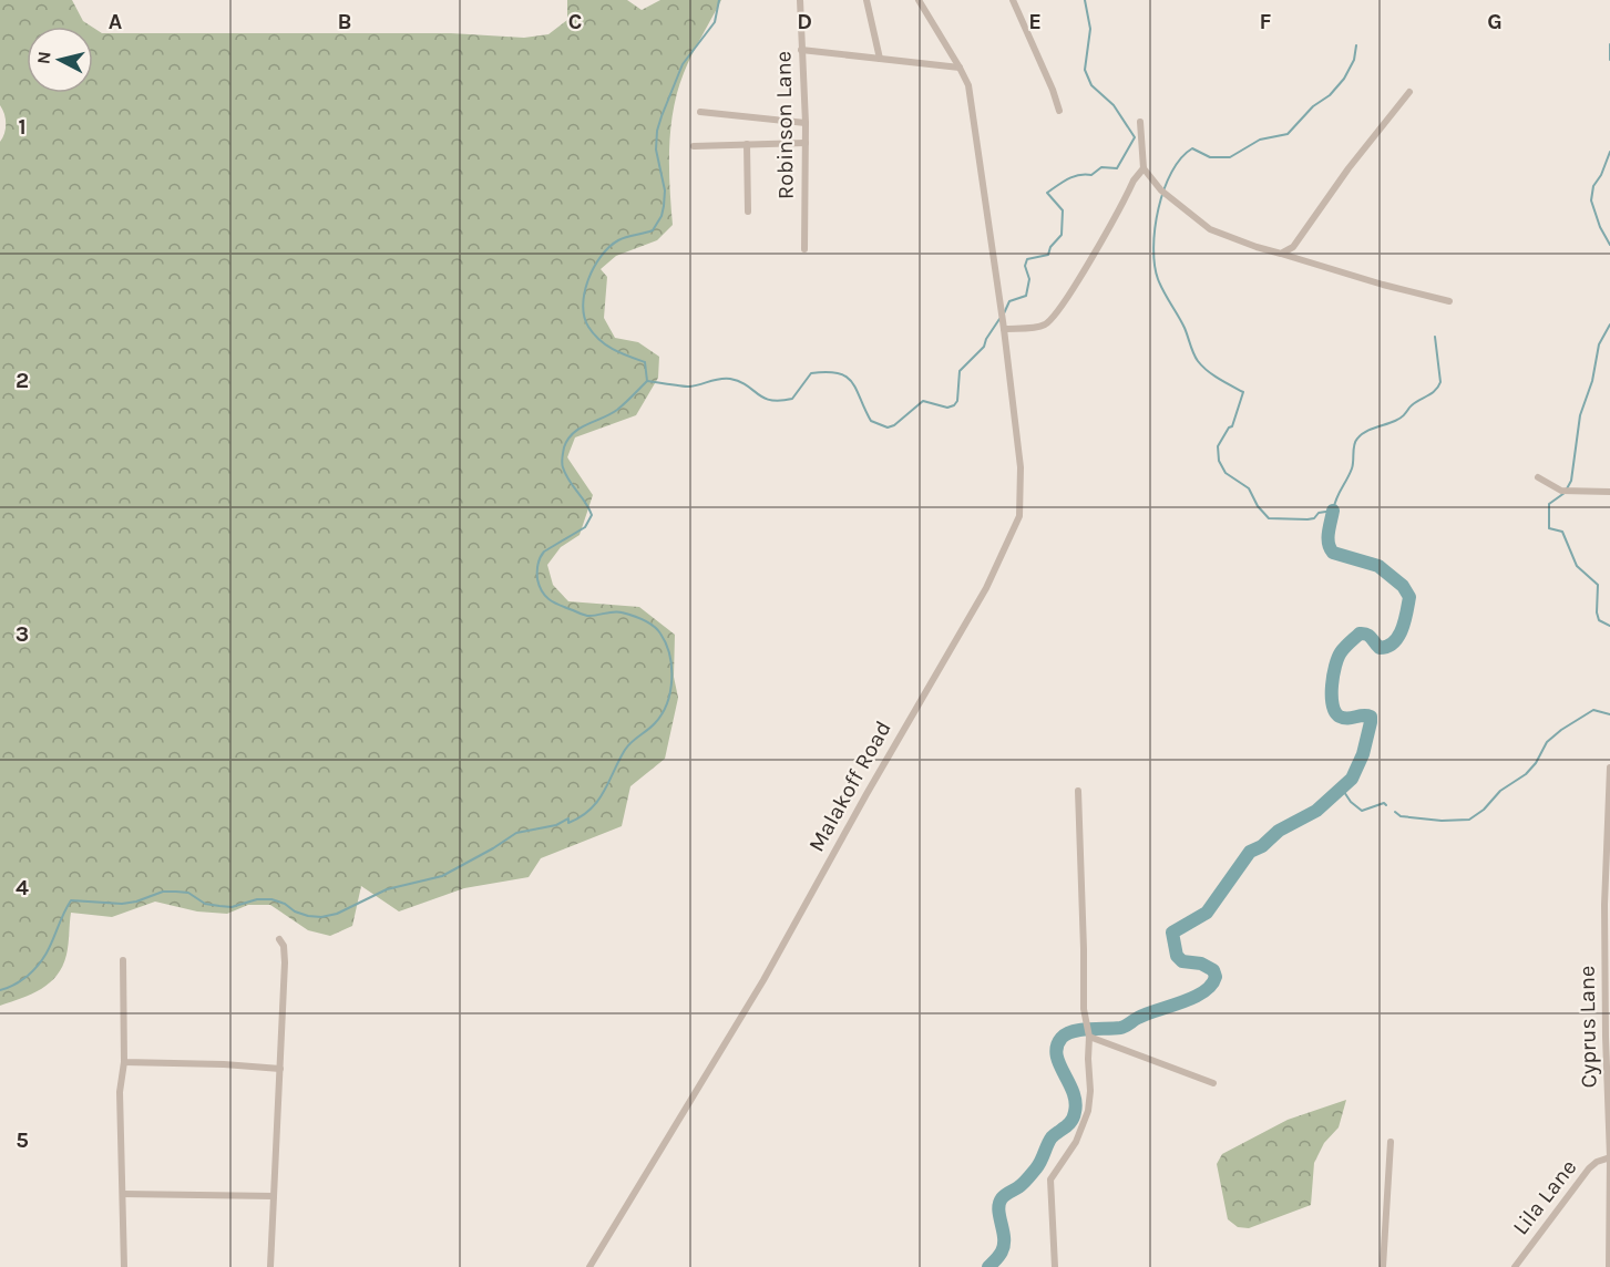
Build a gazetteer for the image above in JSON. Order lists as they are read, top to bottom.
{
  "streets": {
    "street": [
      "Robinson Lane",
      "Malakoff Road",
      "Cyprus Lane",
      "Lila Lane"
    ]
  },
  "crossings": [
    ["Cyprus Lane", "Lila Lane"]
  ],
  "north": "left",
  "grid": {
    "columns": [
      "A",
      "B",
      "C",
      "D",
      "E",
      "F",
      "G"
    ],
    "rows": [
      "1",
      "2",
      "3",
      "4",
      "5"
    ]
  }
}
